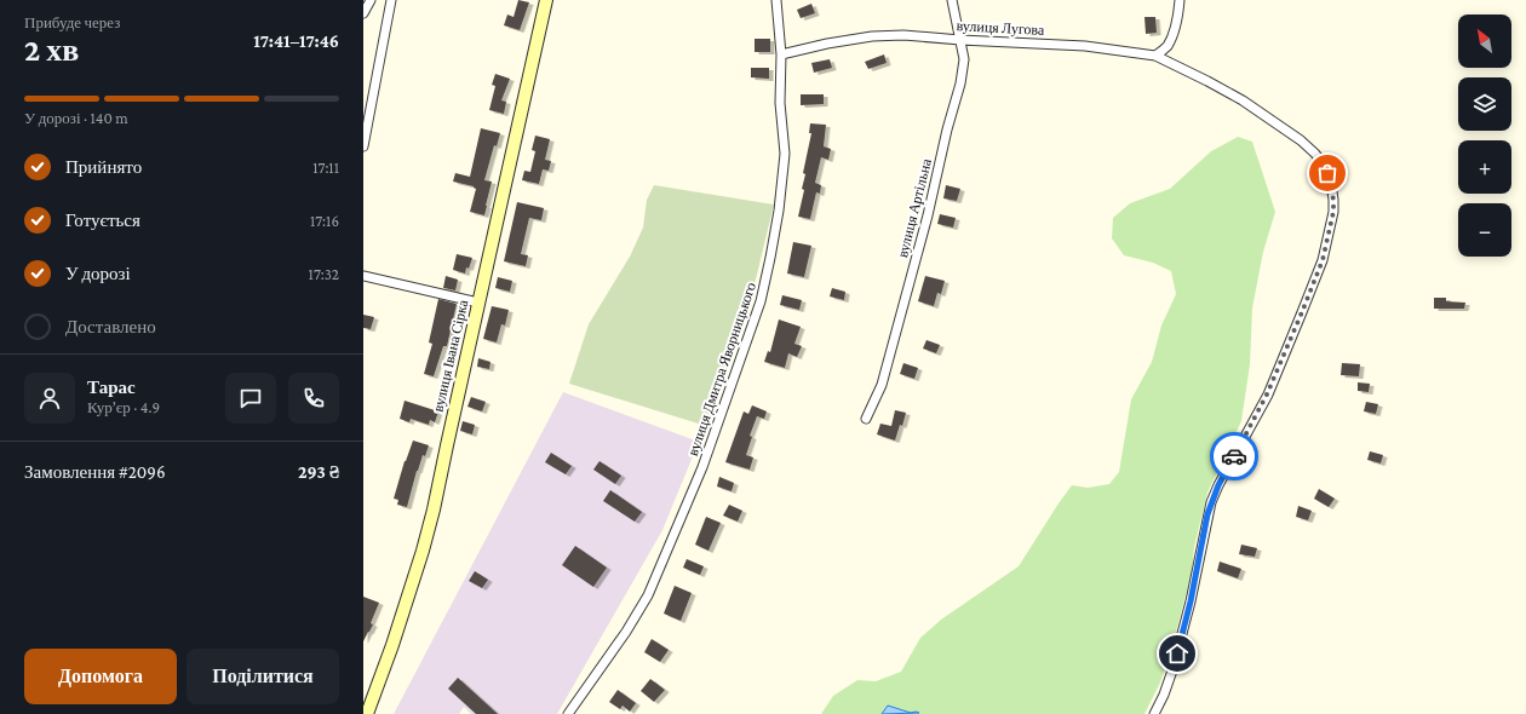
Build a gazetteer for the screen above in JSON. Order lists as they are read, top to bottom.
{
  "streets": {
    "street": [
      "вулиця Лугова",
      "вулиця Артільна",
      "вулиця Івана Сірка",
      "вулиця Дмитра Яворницького"
    ]
  },
  "crossings": [
    ["вулиця Лугова", "вулиця Артільна"],
    ["вулиця Лугова", "вулиця Дмитра Яворницького"]
  ],
  "north": "top left",
  "page": {
    "heading": ["2 хв", "Прибуде через", "17:41–17:46"],
    "panel": [
      "Тарас",
      "Кур’єр · 4.9",
      "Замовлення #2096",
      "293 ₴"
    ],
    "map_buttons": ["+", "−"],
    "bar": "У дорозі · 140 m",
    "list": [
      ["Прийнято", "17:11"],
      ["Готується", "17:16"],
      ["У дорозі", "17:32"],
      "Доставлено"
    ],
    "buttons": ["Допомога", "Поділитися"]
  }
}
